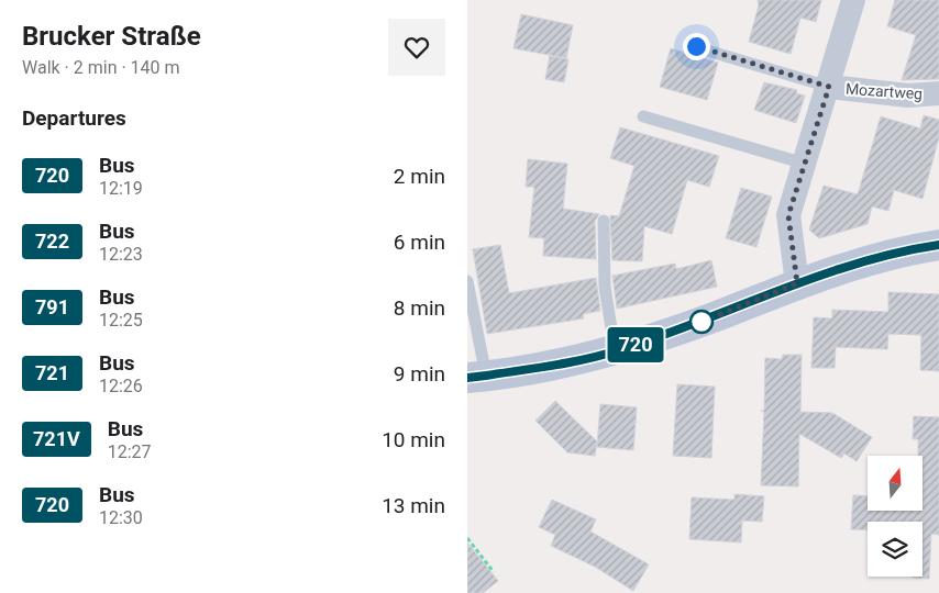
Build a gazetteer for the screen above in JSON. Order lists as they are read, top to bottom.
{
  "streets": {
    "street": ["Mozartweg"]
  },
  "lines": ["bus line 720"],
  "north": "top",
  "page": {
    "heading": [
      ["Brucker Straße", "Walk · 2 min · 140 m"],
      "Departures"
    ],
    "on_map": "720",
    "list": [
      {
        "mark": "720",
        "name": "Bus",
        "note": "12:19",
        "value": "2 min"
      },
      {
        "mark": "722",
        "name": "Bus",
        "note": "12:23",
        "value": "6 min"
      },
      {
        "mark": "791",
        "name": "Bus",
        "note": "12:25",
        "value": "8 min"
      },
      {
        "mark": "721",
        "name": "Bus",
        "note": "12:26",
        "value": "9 min"
      },
      {
        "mark": "721V",
        "name": "Bus",
        "note": "12:27",
        "value": "10 min"
      },
      {
        "mark": "720",
        "name": "Bus",
        "note": "12:30",
        "value": "13 min"
      }
    ]
  }
}
